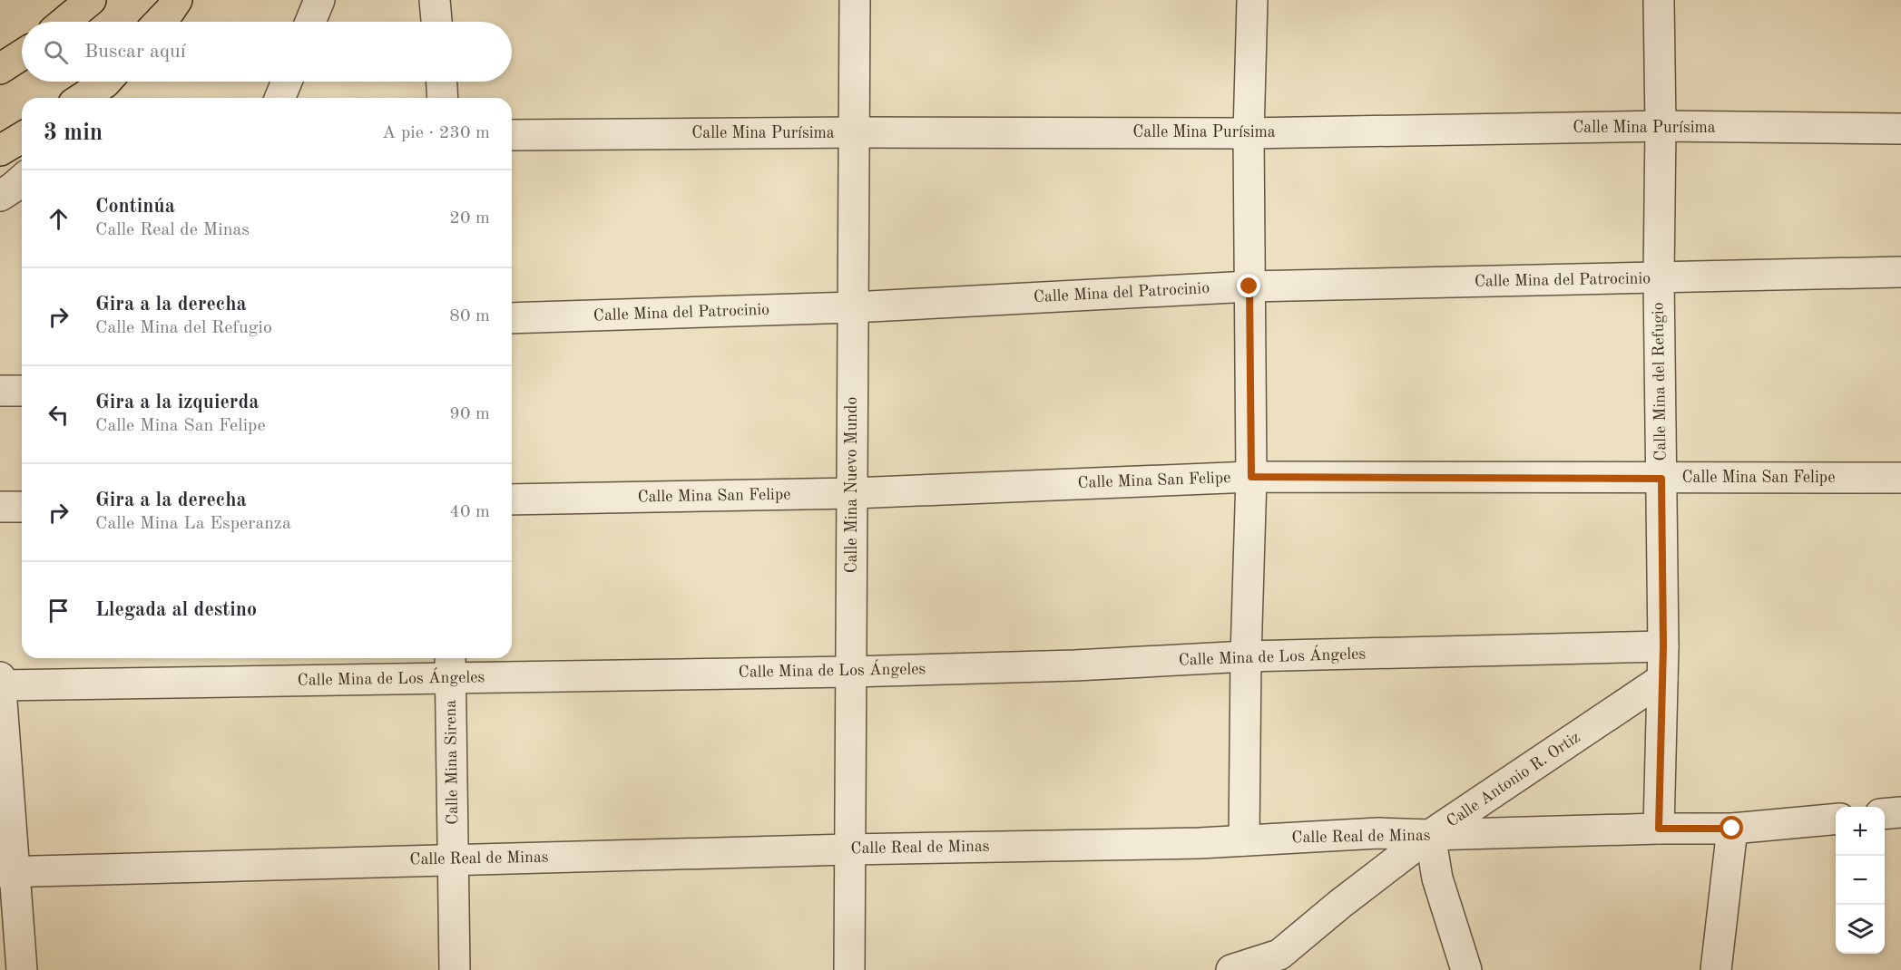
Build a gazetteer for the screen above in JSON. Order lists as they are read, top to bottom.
{
  "streets": {
    "street": [
      "Calle Mina Purísima",
      "Calle Mina del Patrocinio",
      "Calle Mina del Refugio",
      "Calle Mina San Felipe",
      "Calle Mina Nuevo Mundo",
      "Calle Mina de Los Ángeles",
      "Calle Mina Sirena",
      "Calle Antonio R. Ortiz",
      "Calle Real de Minas"
    ]
  },
  "crossings": [
    ["Calle Mina Purísima", "Calle Mina del Refugio"],
    ["Calle Mina Purísima", "Calle Mina Nuevo Mundo"],
    ["Calle Mina del Patrocinio", "Calle Mina del Refugio"],
    ["Calle Mina del Patrocinio", "Calle Mina Nuevo Mundo"],
    ["Calle Mina del Refugio", "Calle Mina San Felipe"],
    ["Calle Mina del Refugio", "Calle Mina de Los Ángeles"],
    ["Calle Mina del Refugio", "Calle Antonio R. Ortiz"],
    ["Calle Mina del Refugio", "Calle Real de Minas"],
    ["Calle Mina San Felipe", "Calle Mina Nuevo Mundo"],
    ["Calle Mina Nuevo Mundo", "Calle Mina de Los Ángeles"],
    ["Calle Mina Nuevo Mundo", "Calle Real de Minas"],
    ["Calle Mina de Los Ángeles", "Calle Mina Sirena"],
    ["Calle Mina Sirena", "Calle Real de Minas"],
    ["Calle Antonio R. Ortiz", "Calle Real de Minas"]
  ],
  "page": {
    "search": "Buscar aquí",
    "heading": ["3 min", "A pie · 230 m"],
    "list": [
      ["Continúa", "Calle Real de Minas", "20 m"],
      ["Gira a la derecha", "Calle Mina del Refugio", "80 m"],
      ["Gira a la izquierda", "Calle Mina San Felipe", "90 m"],
      ["Gira a la derecha", "Calle Mina La Esperanza", "40 m"],
      "Llegada al destino"
    ],
    "map_buttons": ["+", "−"]
  }
}
